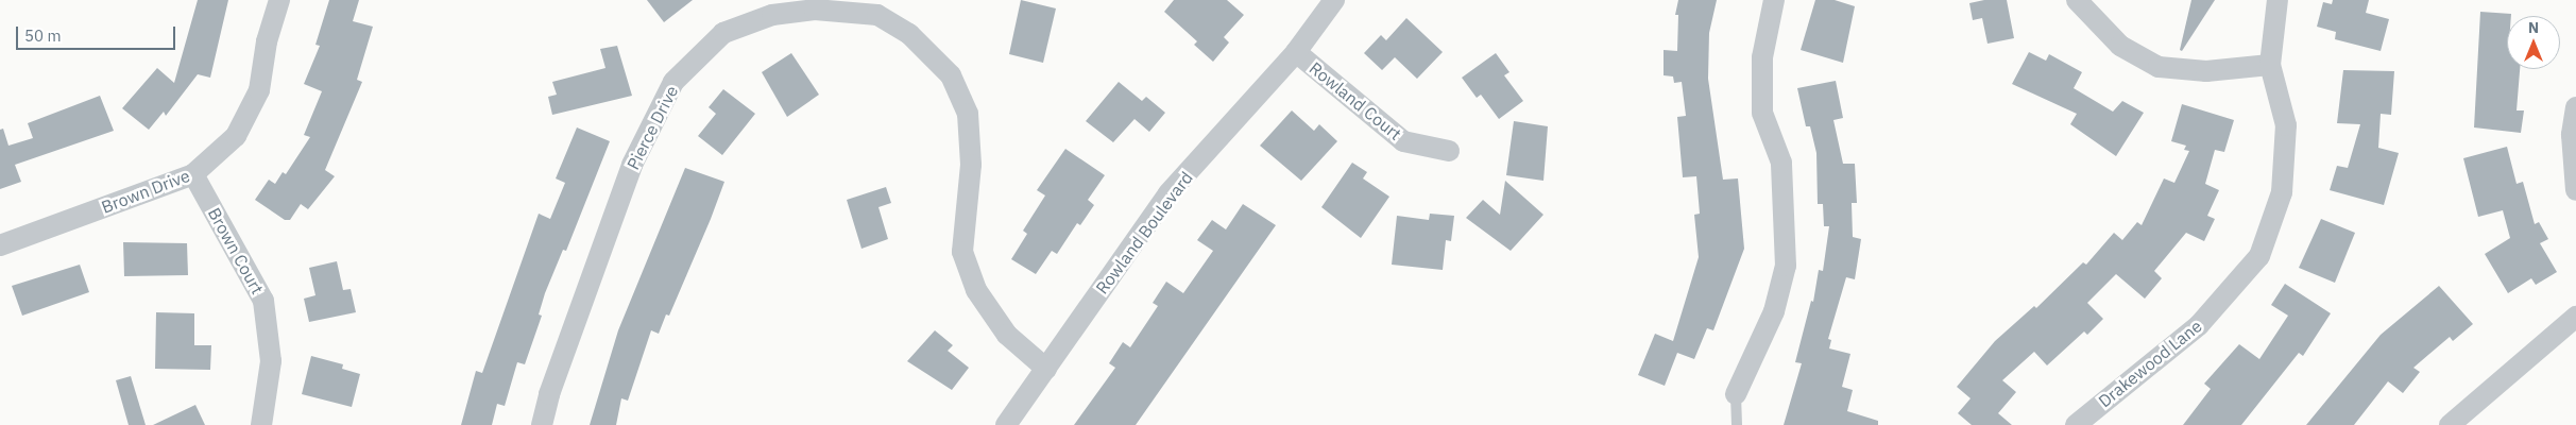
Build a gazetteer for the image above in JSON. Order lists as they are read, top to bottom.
{
  "streets": {
    "street": [
      "Rowland Court",
      "Pierce Drive",
      "Brown Drive",
      "Rowland Boulevard",
      "Brown Court",
      "Drakewood Lane"
    ]
  },
  "crossings": [
    ["Rowland Court", "Rowland Boulevard"],
    ["Pierce Drive", "Rowland Boulevard"],
    ["Brown Drive", "Brown Court"]
  ],
  "scale_bar": "50 m",
  "north": "top"
}
